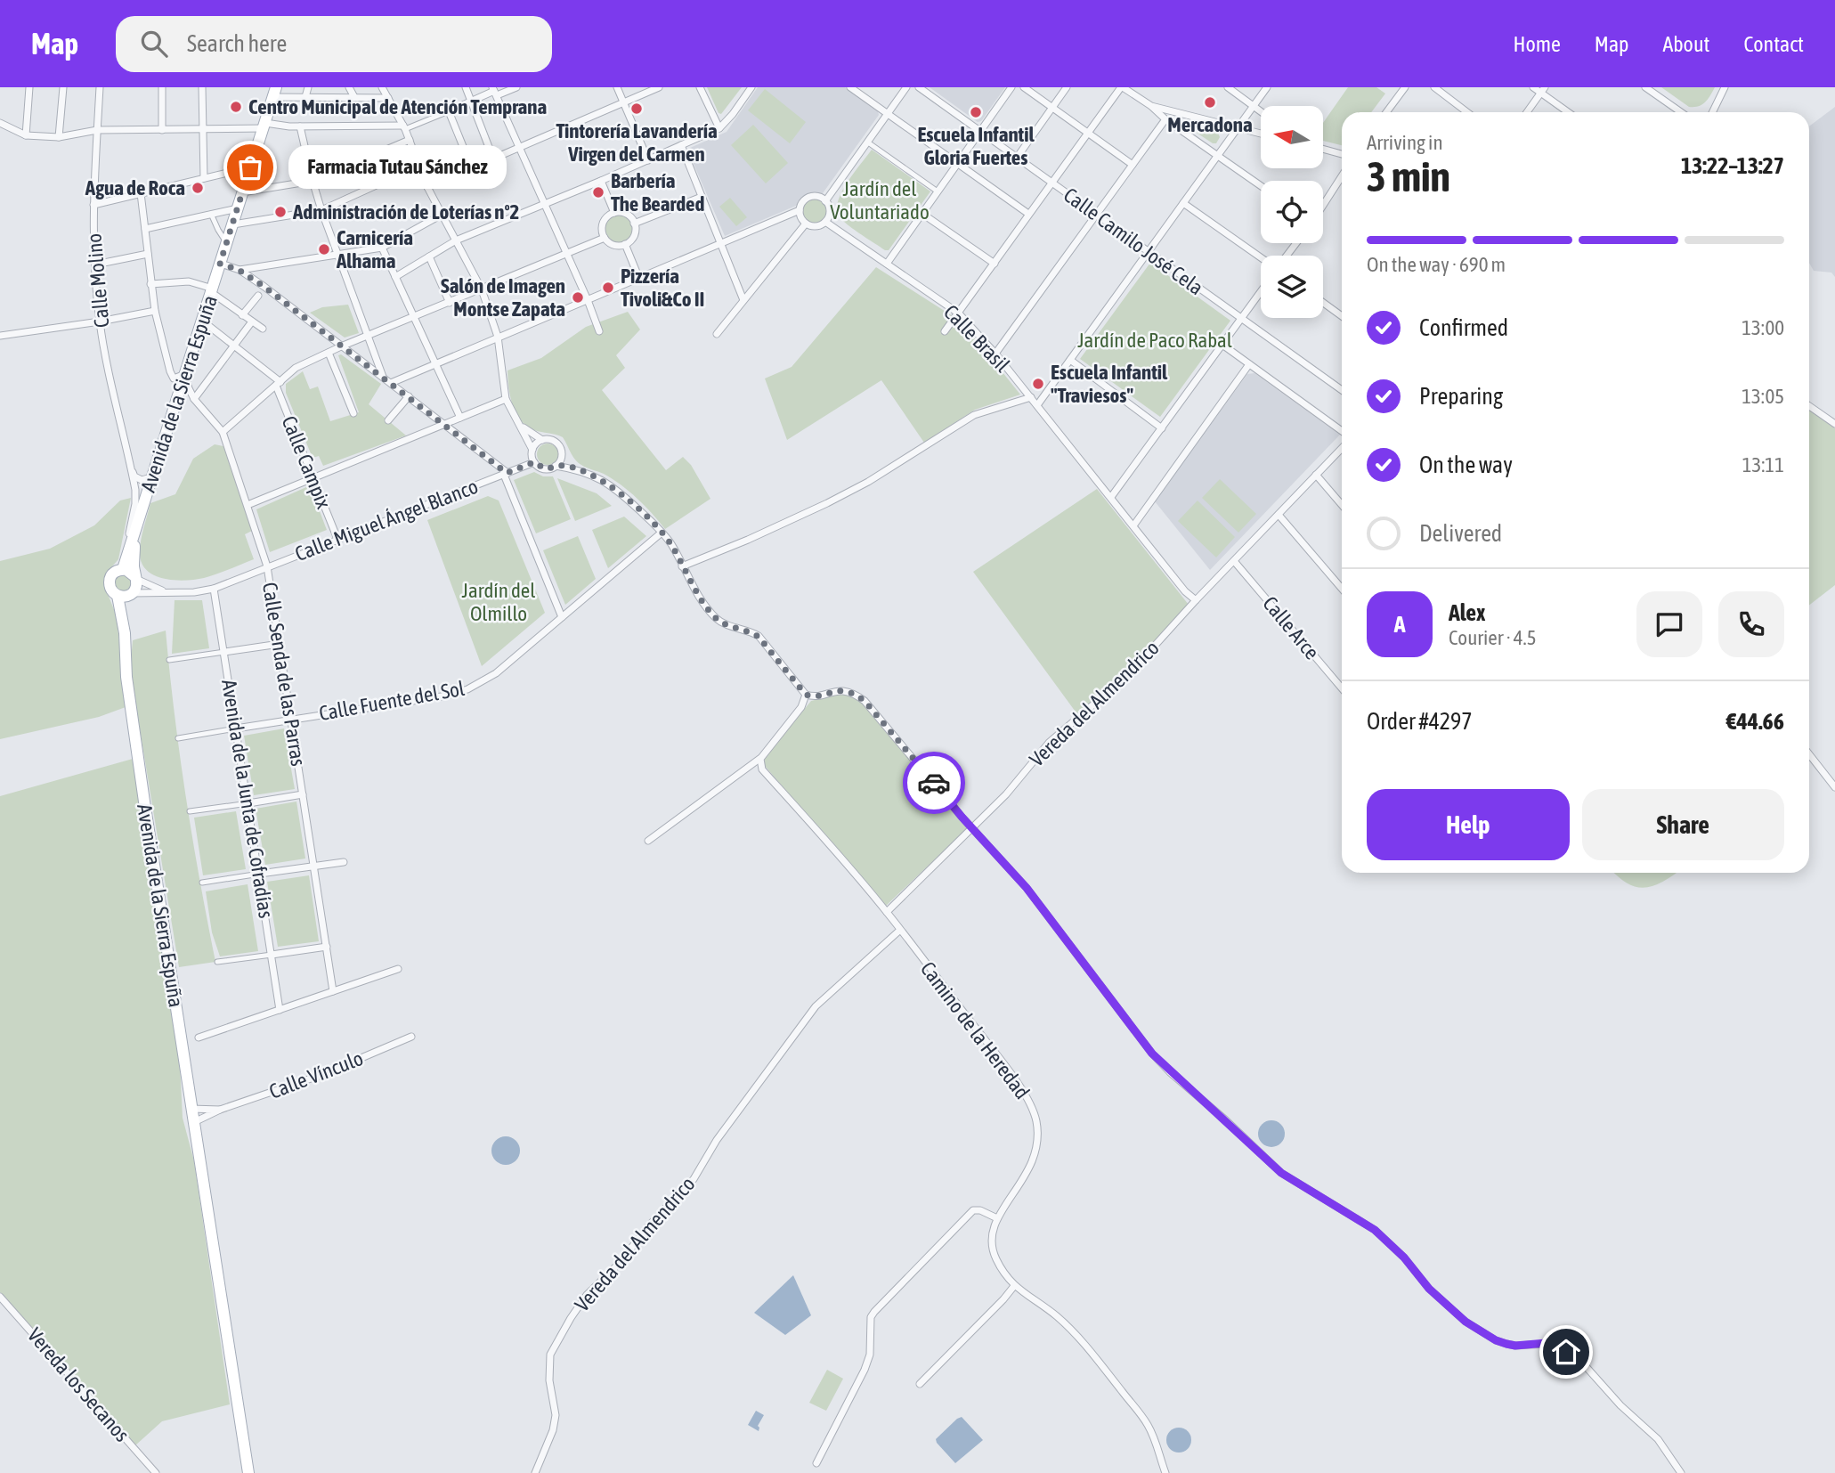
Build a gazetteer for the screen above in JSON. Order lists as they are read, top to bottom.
{
  "streets": {
    "main road": ["Avenida de la Sierra Espuña"],
    "street": [
      "Calle Camilo José Cela",
      "Calle Molino",
      "Calle Brasil",
      "Calle Campix",
      "Calle Miguel Ángel Blanco",
      "Calle Arce",
      "Calle Senda de las Parras",
      "Calle Fuente del Sol",
      "Vereda del Almendrico",
      "Avenida de la Junta de Cofradías",
      "Camino de la Heredad",
      "Calle Vínculo",
      "Vereda los Secanos"
    ]
  },
  "crossings": [
    ["Calle Molino", "Avenida de la Sierra Espuña"],
    ["Calle Molino", "Calle Miguel Ángel Blanco"],
    ["Calle Brasil", "Vereda del Almendrico"],
    ["Avenida de la Sierra Espuña", "Calle Campix"],
    ["Avenida de la Sierra Espuña", "Calle Miguel Ángel Blanco"],
    ["Avenida de la Sierra Espuña", "Calle Senda de las Parras"],
    ["Avenida de la Sierra Espuña", "Calle Vínculo"],
    ["Calle Campix", "Calle Miguel Ángel Blanco"],
    ["Calle Miguel Ángel Blanco", "Calle Senda de las Parras"],
    ["Calle Miguel Ángel Blanco", "Avenida de la Junta de Cofradías"],
    ["Calle Arce", "Vereda del Almendrico"],
    ["Calle Senda de las Parras", "Calle Fuente del Sol"],
    ["Calle Fuente del Sol", "Avenida de la Junta de Cofradías"],
    ["Vereda del Almendrico", "Camino de la Heredad"]
  ],
  "parks": ["Jardín del Voluntariado", "Jardín de Paco Rabal", "Jardín del Olmillo"],
  "places": [
    "Mercadona",
    "Centro Municipal de Atención Temprana",
    "Tintorería Lavandería Virgen del Carmen",
    "Escuela Infantil Gloria Fuertes",
    "Farmacia Tutau Sánchez",
    "Agua de Roca",
    "Barbería The Bearded",
    "Administración de Loterías nº2",
    "Carnicería Alhama",
    "Pizzería Tivoli&Co II",
    "Salón de Imagen Montse Zapata",
    "Escuela Infantil \"Traviesos\""
  ],
  "north": "left",
  "page": {
    "header": "Map",
    "search": "Search here",
    "nav": [
      "Home",
      "Map",
      "About",
      "Contact"
    ],
    "heading": ["3 min", "Arriving in", "13:22–13:27"],
    "panel": [
      "Alex",
      "Courier · 4.5",
      "Order #4297",
      "€44.66"
    ],
    "bubble": "Farmacia Tutau Sánchez",
    "bar": "On the way · 690 m",
    "list": [
      ["Confirmed", "13:00"],
      ["Preparing", "13:05"],
      ["On the way", "13:11"],
      "Delivered"
    ],
    "round": "A",
    "buttons": ["Help", "Share"]
  }
}
